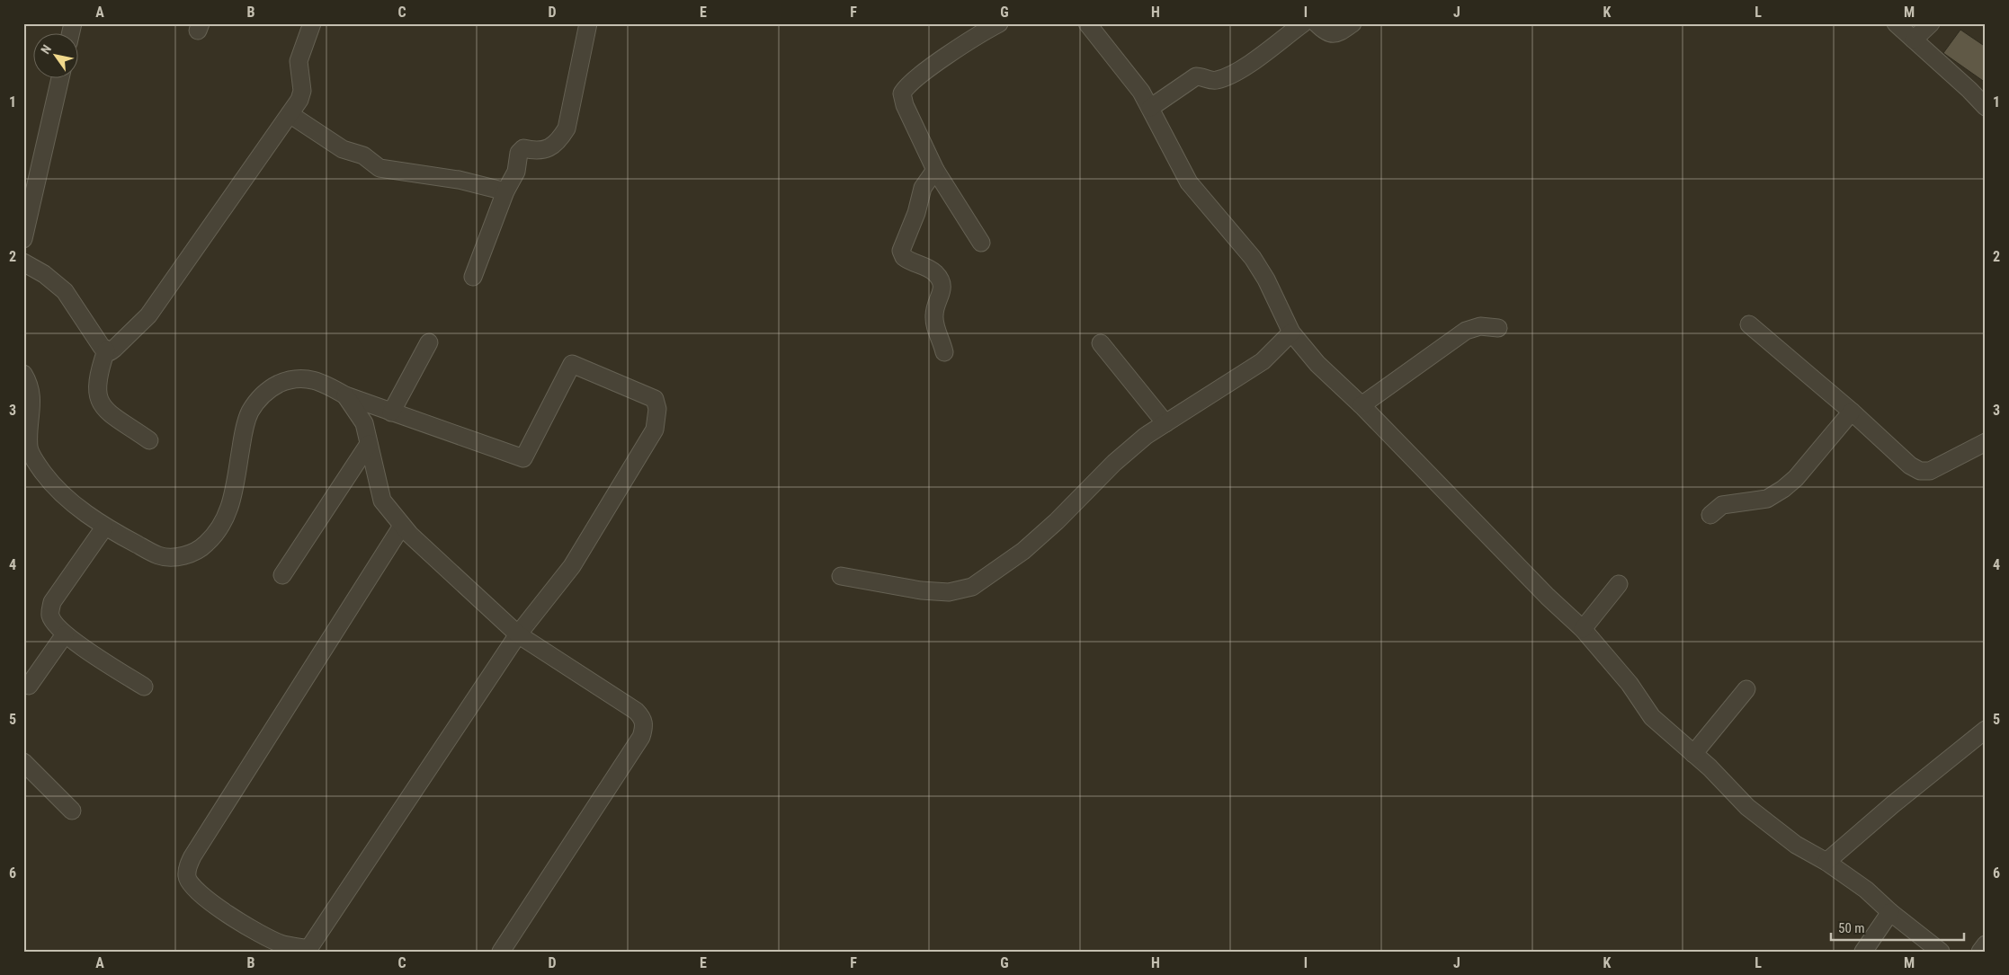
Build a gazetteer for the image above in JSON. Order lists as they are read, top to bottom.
{
  "scale_bar": "50 m",
  "north": "top left",
  "grid": {
    "columns": [
      "A",
      "B",
      "C",
      "D",
      "E",
      "F",
      "G",
      "H",
      "I",
      "J",
      "K",
      "L",
      "M"
    ],
    "rows": [
      "1",
      "2",
      "3",
      "4",
      "5",
      "6"
    ]
  }
}
